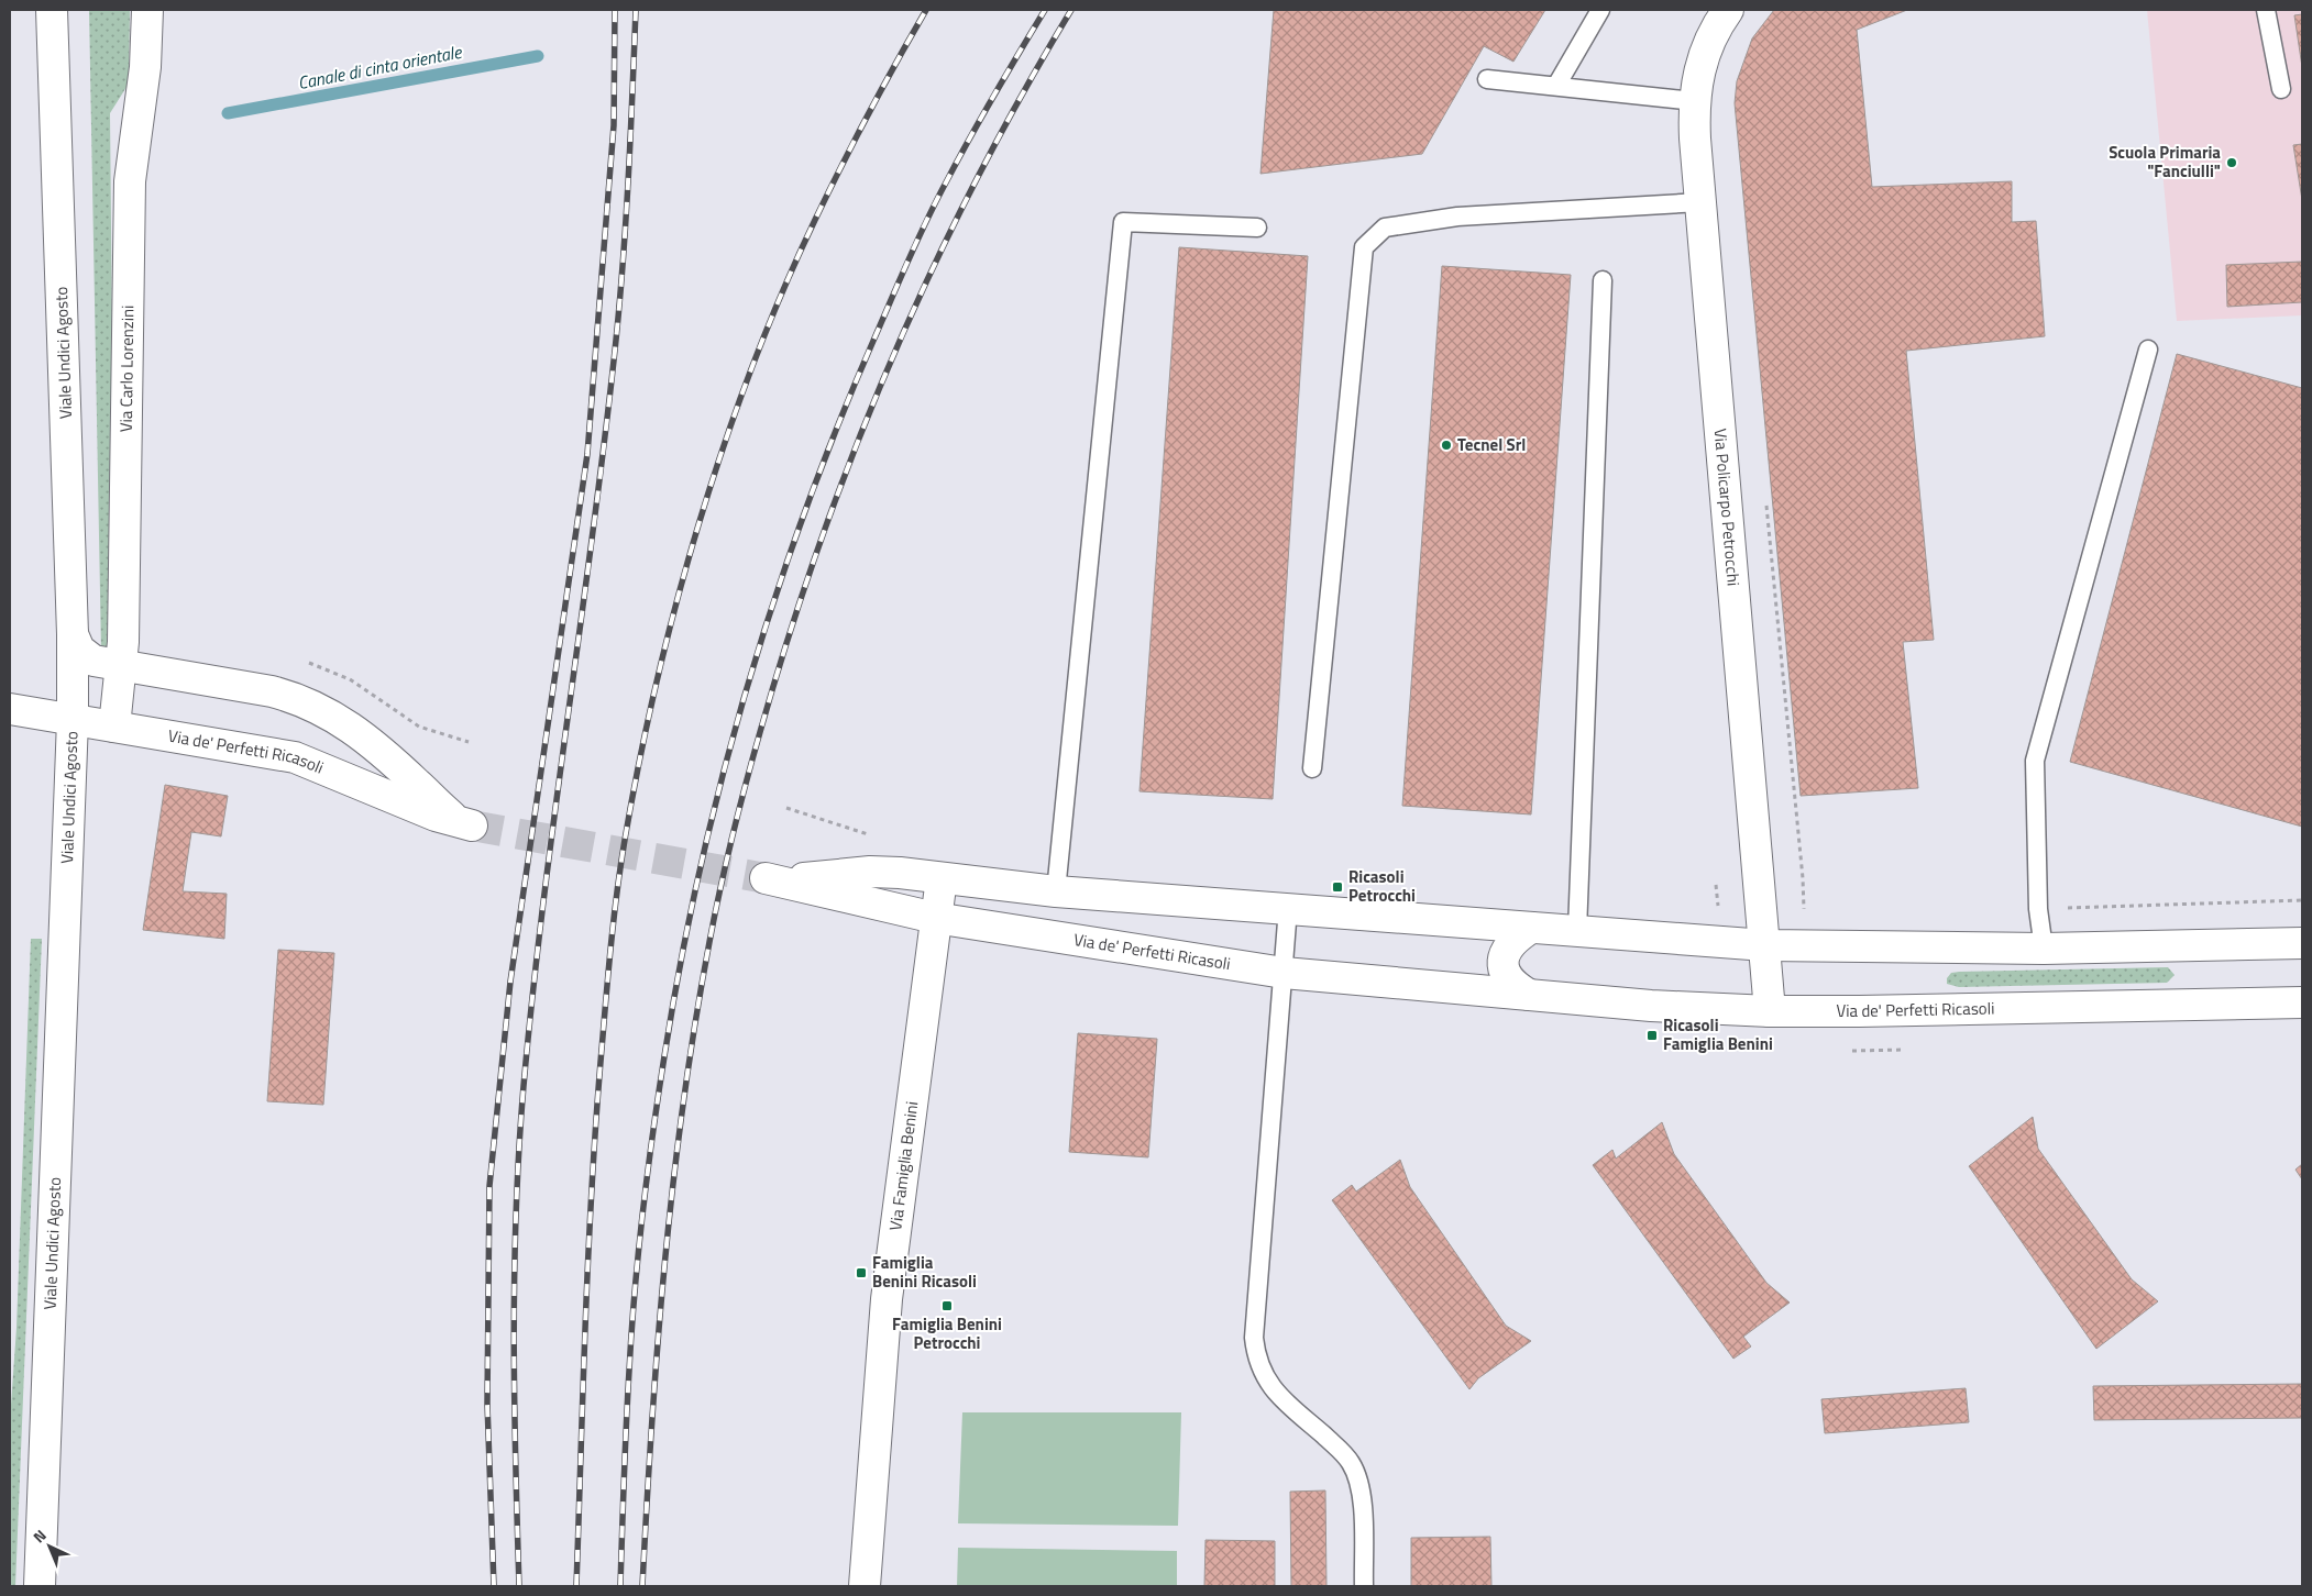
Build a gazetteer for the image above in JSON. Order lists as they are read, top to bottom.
{
  "streets": {
    "main road": [
      "Viale Undici Agosto",
      "Via Carlo Lorenzini",
      "Via Policarpo Petrocchi",
      "Via de' Perfetti Ricasoli",
      "Via Famiglia Benini"
    ]
  },
  "crossings": [
    ["Viale Undici Agosto", "Via de' Perfetti Ricasoli"],
    ["Via Carlo Lorenzini", "Via de' Perfetti Ricasoli"],
    ["Via Policarpo Petrocchi", "Via de' Perfetti Ricasoli"],
    ["Via de' Perfetti Ricasoli", "Via Famiglia Benini"]
  ],
  "water": ["Canale di cinta orientale"],
  "places": {
    "other": ["Scuola Primaria \"Fanciulli\"", "Tecnel Srl"],
    "transit": [
      "Ricasoli Petrocchi",
      "Ricasoli Famiglia Benini",
      "Famiglia Benini Ricasoli",
      "Famiglia Benini Petrocchi"
    ]
  },
  "north": "top left"
}
